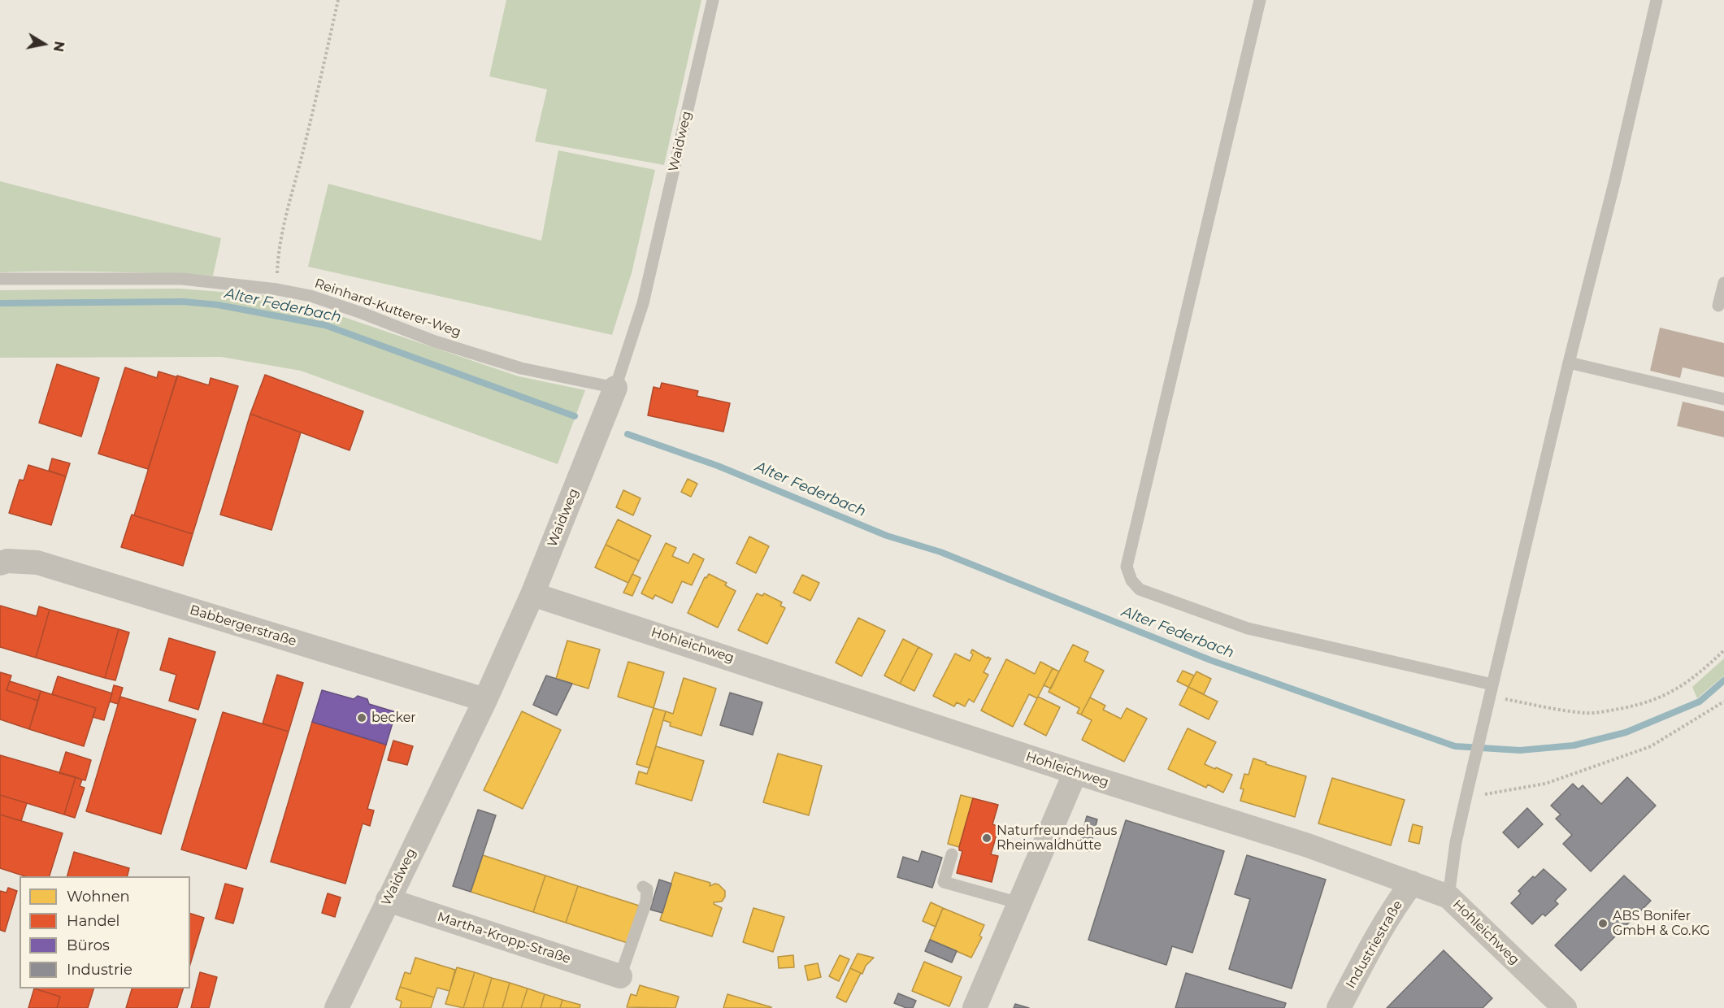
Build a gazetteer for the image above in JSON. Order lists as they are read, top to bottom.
{
  "streets": {
    "street": [
      "Waidweg",
      "Babbergerstraße",
      "Hohleichweg",
      "Martha-Kropp-Straße",
      "Industriestraße"
    ],
    "lane": ["Reinhard-Kutterer-Weg"]
  },
  "crossings": [
    ["Waidweg", "Reinhard-Kutterer-Weg"],
    ["Waidweg", "Babbergerstraße"],
    ["Waidweg", "Hohleichweg"],
    ["Waidweg", "Martha-Kropp-Straße"],
    ["Hohleichweg", "Industriestraße"]
  ],
  "water": ["Alter Federbach"],
  "places": ["becker", "Naturfreundehaus Rheinwaldhütte", "ABS Bonifer GmbH & Co.KG"],
  "legend": [
    "Wohnen",
    "Handel",
    "Büros",
    "Industrie"
  ],
  "north": "right"
}
